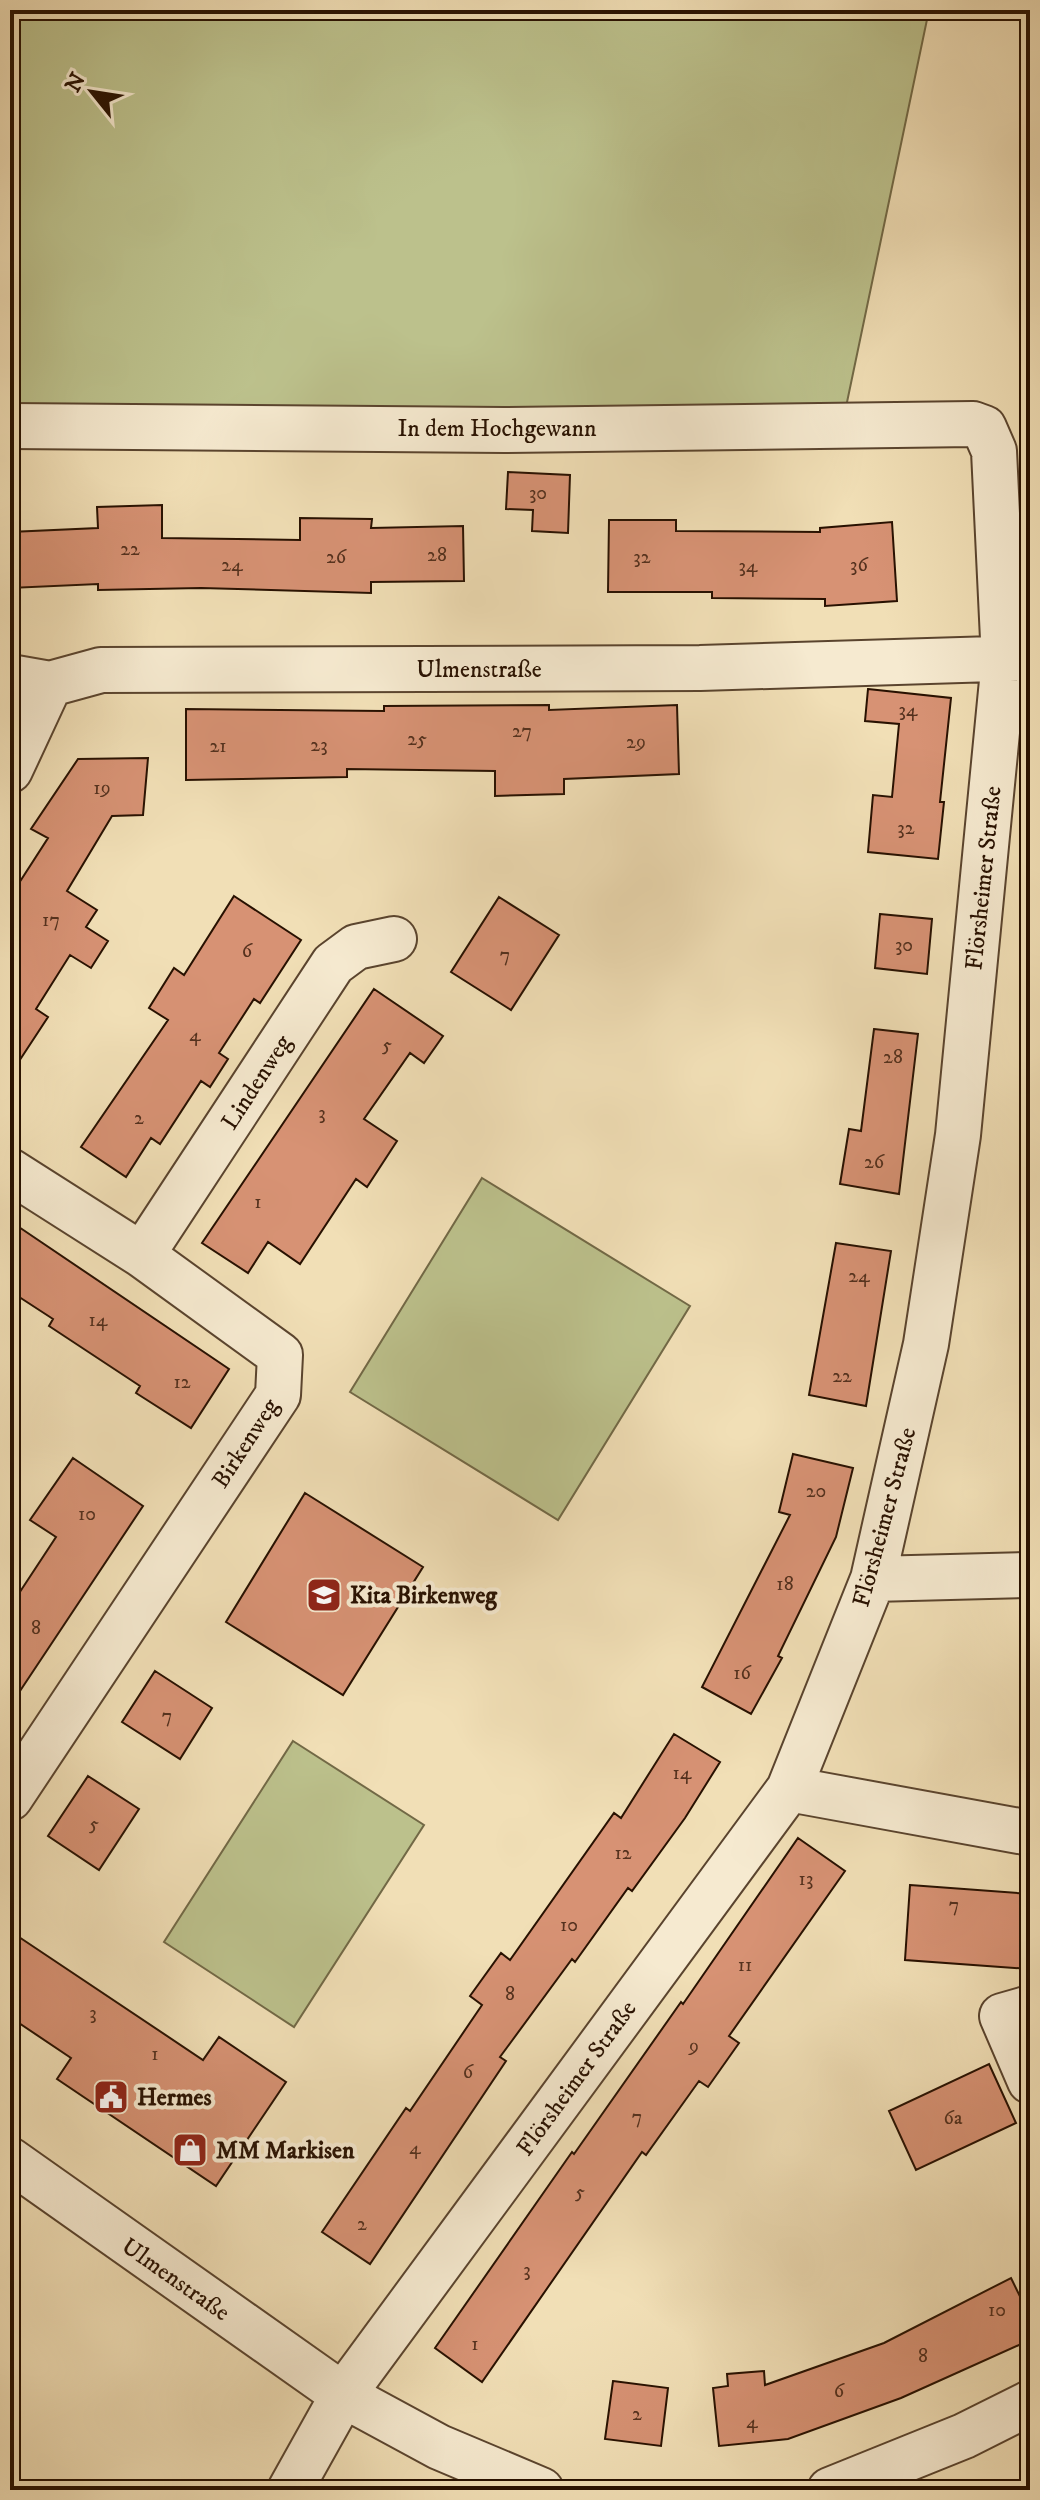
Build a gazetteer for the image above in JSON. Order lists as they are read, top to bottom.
{
  "streets": {
    "street": [
      "In dem Hochgewann",
      "Ulmenstraße",
      "Flörsheimer Straße",
      "Lindenweg",
      "Birkenweg"
    ]
  },
  "crossings": [
    ["In dem Hochgewann", "Flörsheimer Straße"],
    ["Ulmenstraße", "Flörsheimer Straße"],
    ["Lindenweg", "Birkenweg"]
  ],
  "places": {
    "school or university": ["Kita Birkenweg"],
    "public building": ["Hermes"],
    "shop": ["MM Markisen"]
  },
  "house_numbers": [
    "30",
    "22",
    "28",
    "26",
    "32",
    "24",
    "36",
    "34",
    "34",
    "27",
    "25",
    "29",
    "23",
    "21",
    "19",
    "32",
    "17",
    "30",
    "6",
    "7",
    "4",
    "5",
    "28",
    "3",
    "2",
    "26",
    "1",
    "24",
    "14",
    "22",
    "12",
    "20",
    "10",
    "18",
    "8",
    "16",
    "7",
    "14",
    "5",
    "12",
    "13",
    "7",
    "10",
    "11",
    "8",
    "3",
    "9",
    "1",
    "6",
    "7",
    "6a",
    "4",
    "5",
    "2",
    "3",
    "10",
    "1",
    "8",
    "6",
    "2",
    "4"
  ],
  "north": "top left"
}
